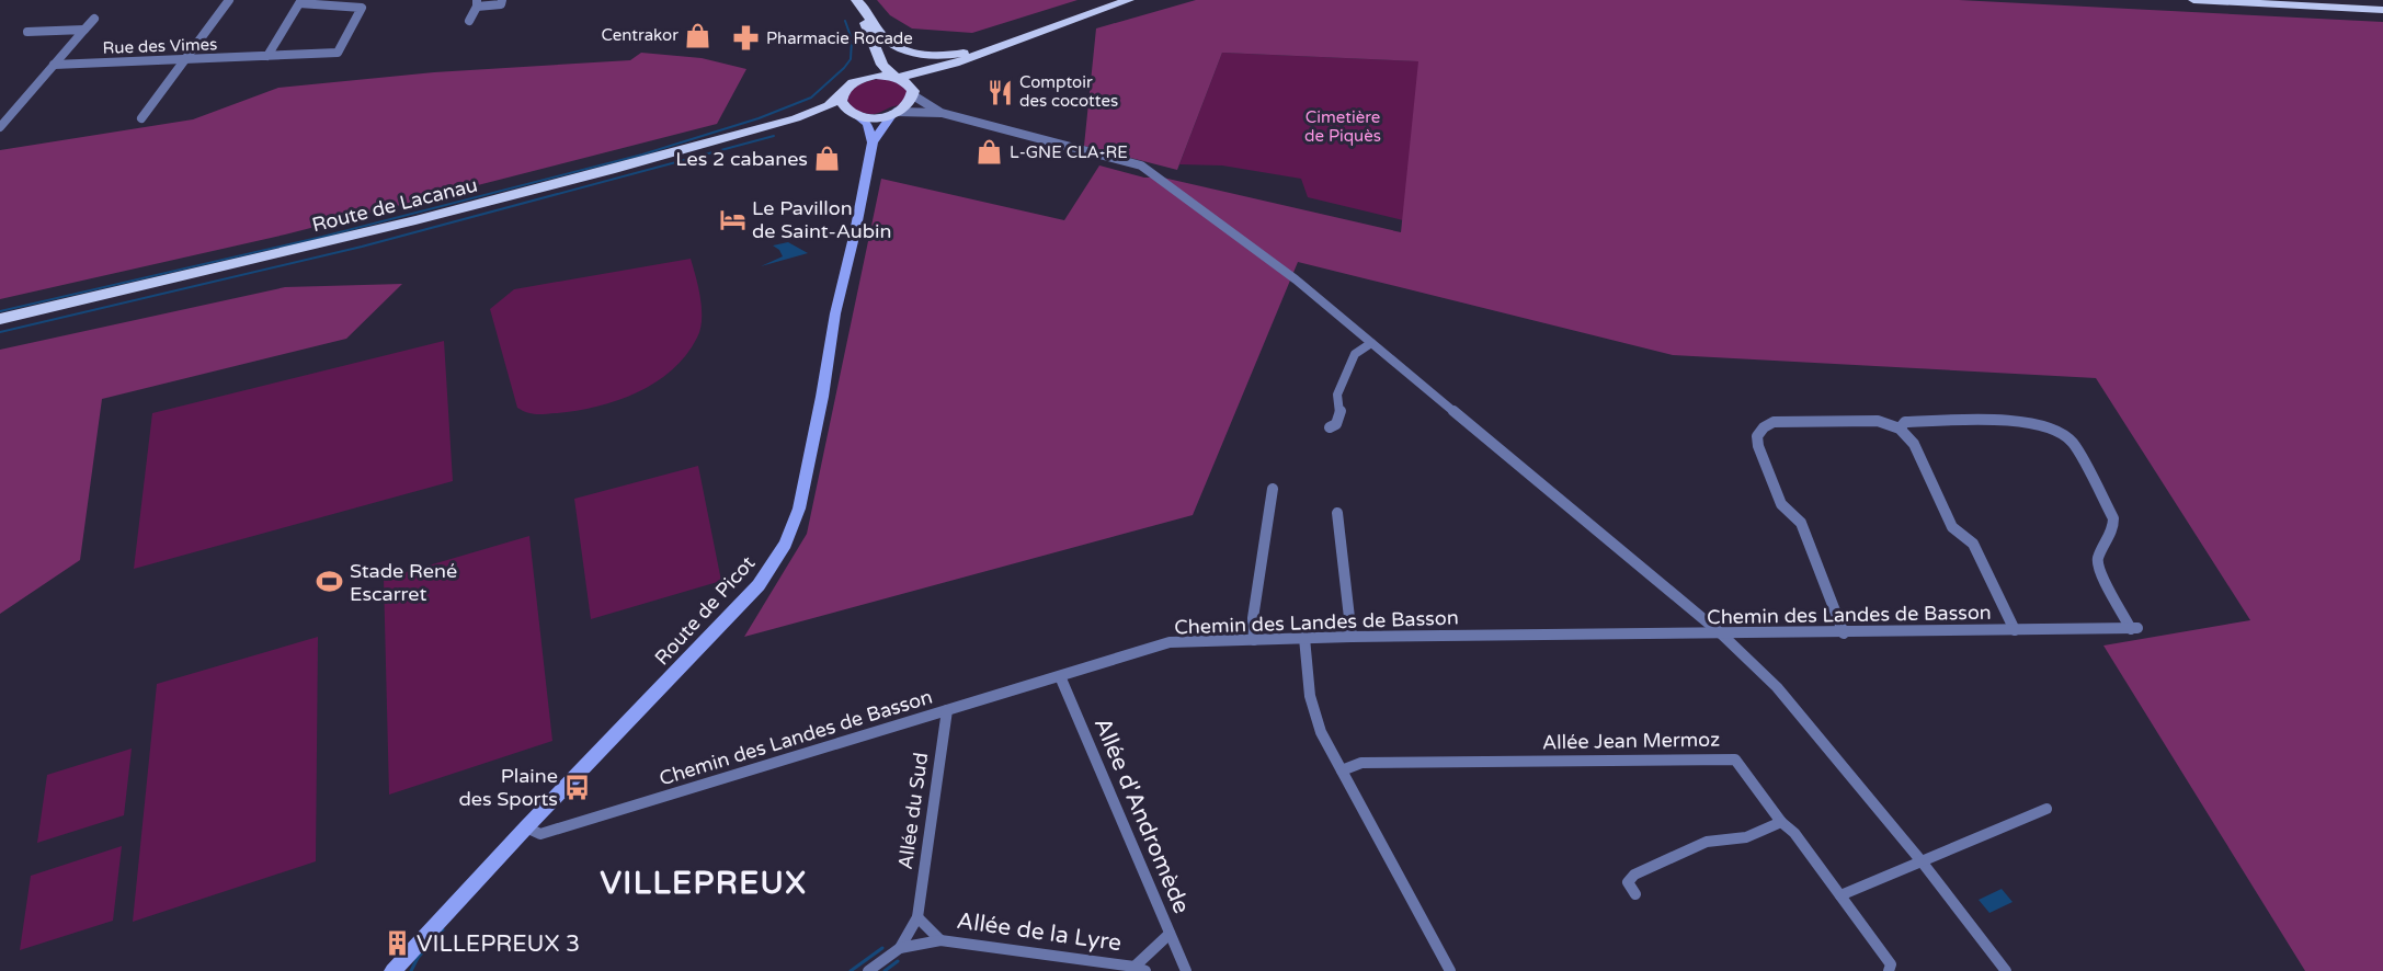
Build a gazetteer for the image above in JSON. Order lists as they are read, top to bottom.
{
  "streets": {
    "main road": ["Route de Lacanau", "Route de Picot"],
    "street": [
      "Rue des Vimes",
      "Chemin des Landes de Basson",
      "Allée Jean Mermoz",
      "Allée du Sud",
      "Allée d'Andromède",
      "Allée de la Lyre"
    ]
  },
  "crossings": [
    ["Route de Picot", "Chemin des Landes de Basson"],
    ["Chemin des Landes de Basson", "Allée du Sud"],
    ["Chemin des Landes de Basson", "Allée d'Andromède"],
    ["Allée du Sud", "Allée de la Lyre"],
    ["Allée d'Andromède", "Allée de la Lyre"]
  ],
  "districts": ["VILLEPREUX"],
  "parks": ["Cimetière de Piquès"],
  "places": {
    "shop": ["Centrakor", "L-GNE CLA-RE", "Les 2 cabanes"],
    "pharmacy": ["Pharmacie Rocade"],
    "restaurant": ["Comptoir des cocottes"],
    "hotel": ["Le Pavillon de Saint-Aubin"],
    "sports": ["Stade René Escarret"],
    "bus stop": ["Plaine des Sports"],
    "building": ["VILLEPREUX 3"]
  }
}
